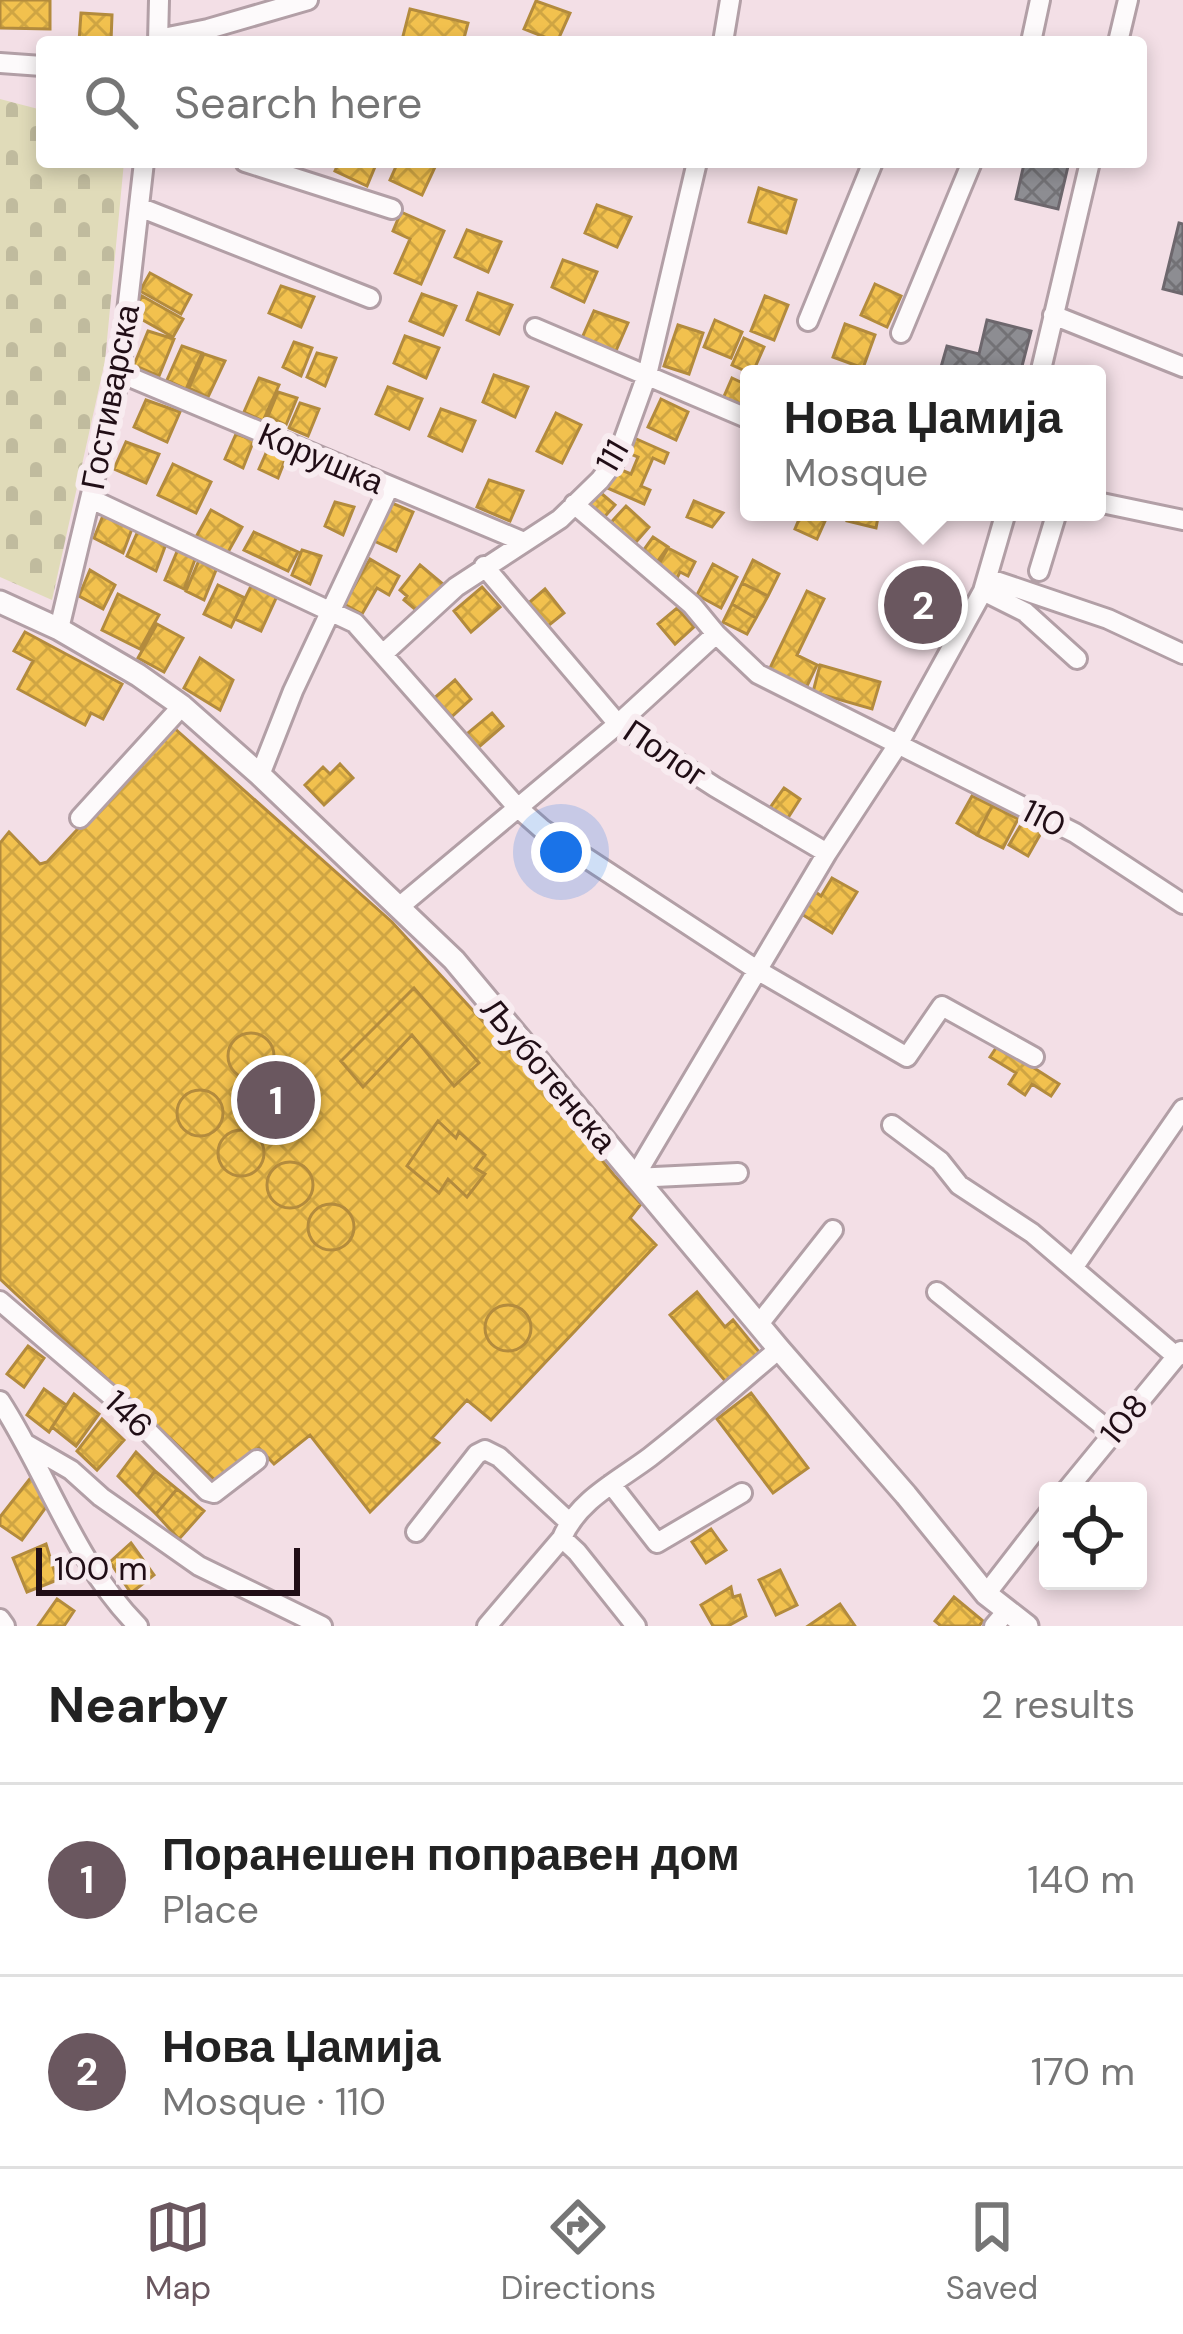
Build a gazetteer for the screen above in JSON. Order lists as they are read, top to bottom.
{
  "streets": {
    "main road": ["Љуботенска"],
    "street": [
      "Гостиварска",
      "111",
      "Корушка",
      "Полог",
      "110",
      "146",
      "108"
    ]
  },
  "crossings": [
    ["Гостиварска", "Корушка"],
    ["Гостиварска", "Љуботенска"],
    ["111", "Корушка"],
    ["111", "Полог"],
    ["111", "110"]
  ],
  "scale_bar": "100 m",
  "page": {
    "search": "Search here",
    "popup": ["Нова Џамија", "Mosque"],
    "pins": ["2", "1"],
    "scale": "100 m",
    "heading": ["Nearby", "2 results"],
    "list": [
      {
        "mark": "1",
        "name": "Поранешен поправен дом",
        "note": "Place",
        "value": "140 m"
      },
      {
        "mark": "2",
        "name": "Нова Џамија",
        "note": "Mosque · 110",
        "value": "170 m"
      }
    ],
    "nav": ["Map", "Directions", "Saved"]
  }
}
